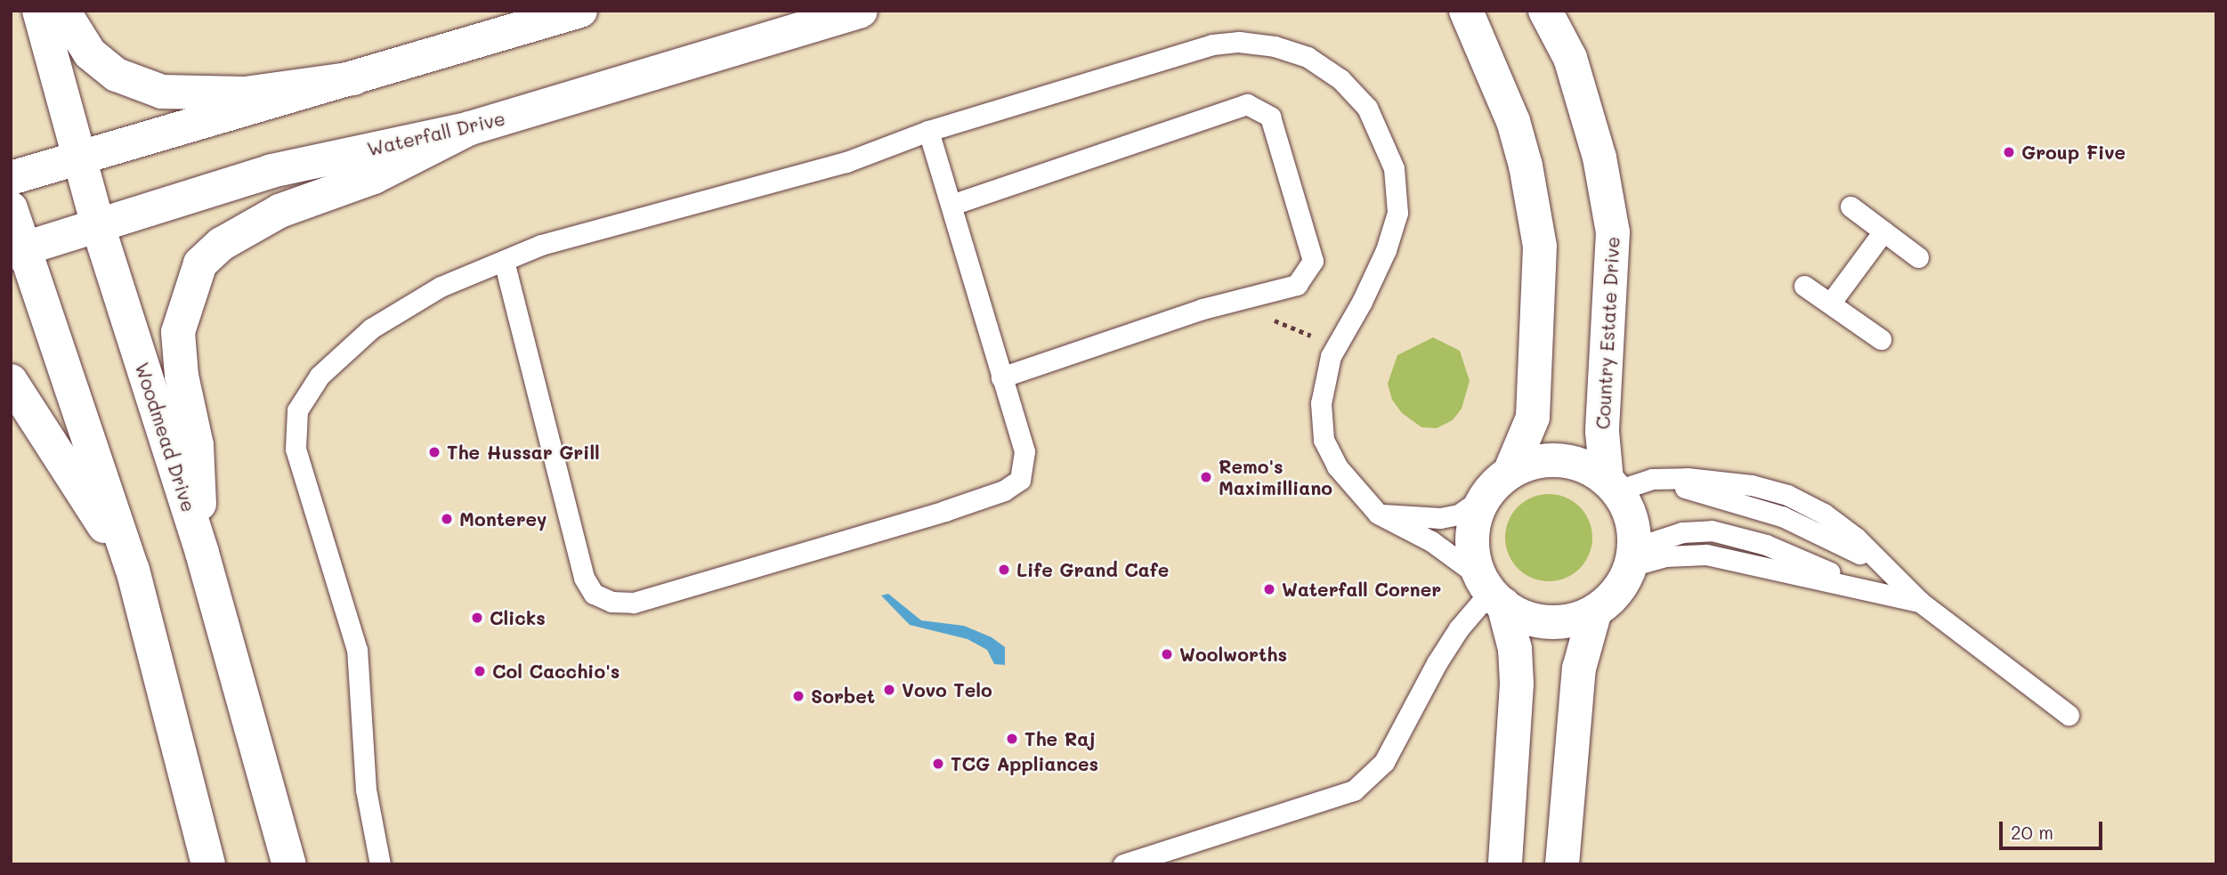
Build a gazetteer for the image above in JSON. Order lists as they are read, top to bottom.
{
  "streets": {
    "main road": ["Waterfall Drive", "Country Estate Drive", "Woodmead Drive"]
  },
  "crossings": [
    ["Waterfall Drive", "Woodmead Drive"]
  ],
  "places": [
    "Group Five",
    "The Hussar Grill",
    "Remo's Maximilliano",
    "Monterey",
    "Life Grand Cafe",
    "Waterfall Corner",
    "Clicks",
    "Woolworths",
    "Col Cacchio's",
    "Vovo Telo",
    "Sorbet",
    "The Raj",
    "TCG Appliances"
  ],
  "scale_bar": "20 m"
}
